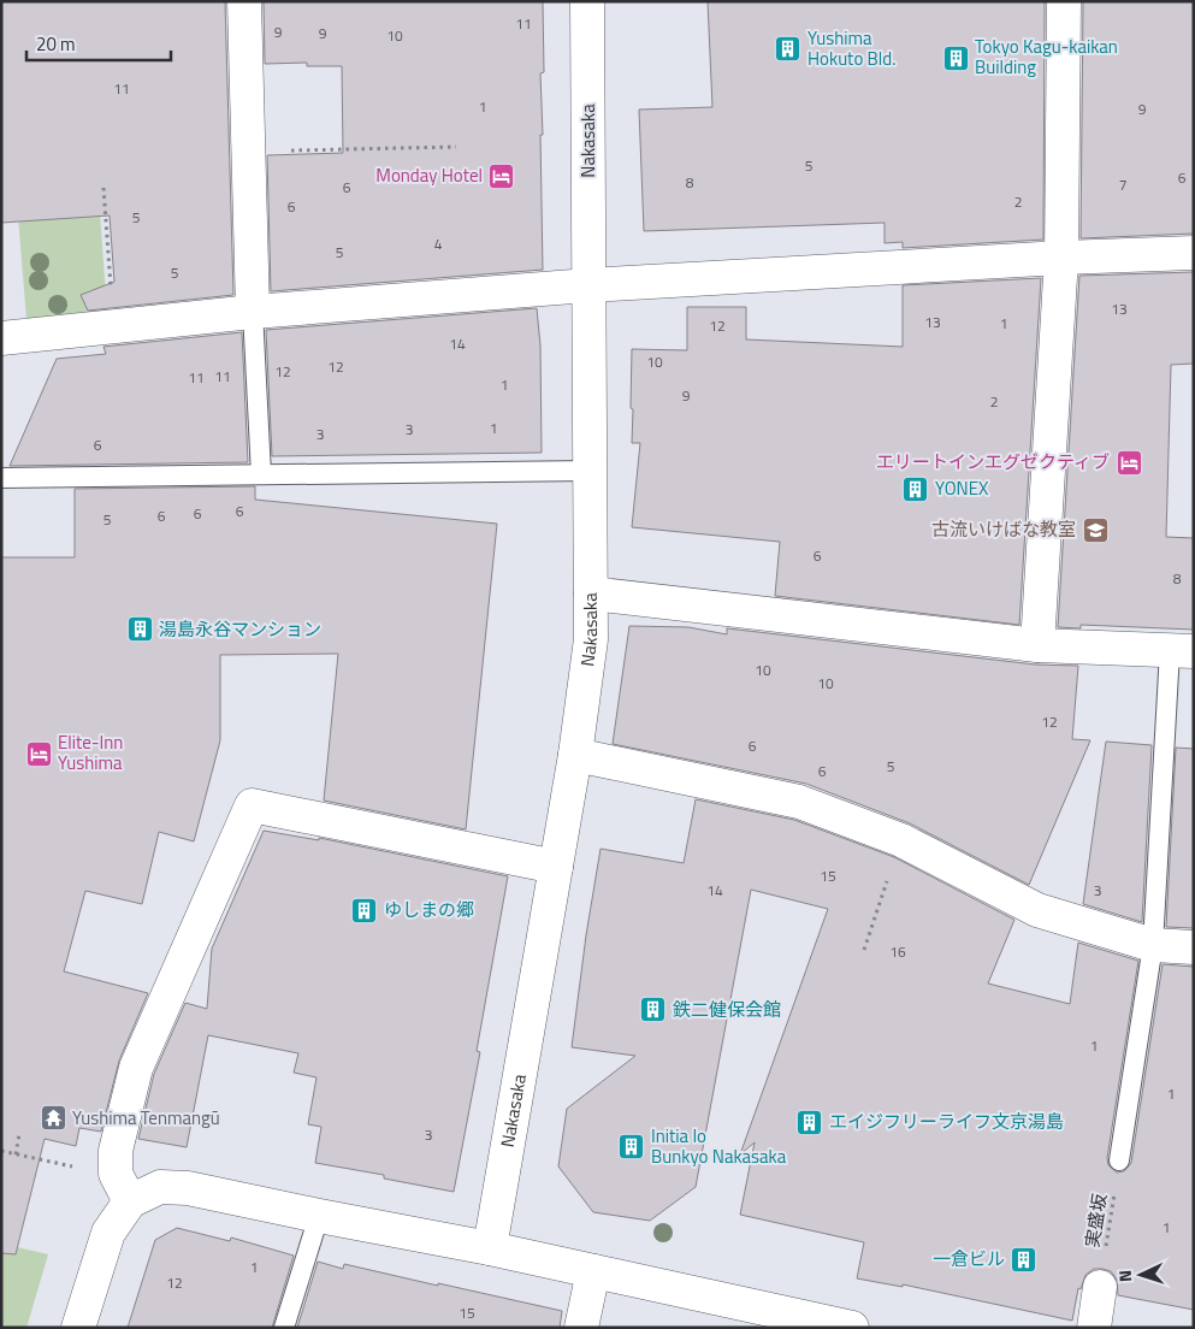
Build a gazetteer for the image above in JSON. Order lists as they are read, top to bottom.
{
  "streets": {
    "street": ["Nakasaka"],
    "path": ["実盛坂"]
  },
  "places": {
    "building": [
      "Yushima Hokuto Bld.",
      "Tokyo Kagu-kaikan Building",
      "YONEX",
      "湯島永谷マンション",
      "ゆしまの郷",
      "鉄二健保会館",
      "エイジフリーライフ文京湯島",
      "Initia Io Bunkyo Nakasaka",
      "一倉ビル"
    ],
    "hotel": ["Monday Hotel", "エリートインエグゼクティブ", "Elite-Inn Yushima"],
    "school or university": ["古流いけばな教室"],
    "temple": ["Yushima Tenmangū"]
  },
  "house_numbers": [
    "11",
    "9",
    "9",
    "10",
    "11",
    "1",
    "9",
    "5",
    "6",
    "8",
    "7",
    "6",
    "2",
    "6",
    "5",
    "4",
    "5",
    "5",
    "13",
    "13",
    "1",
    "12",
    "14",
    "10",
    "12",
    "12",
    "11",
    "11",
    "1",
    "9",
    "2",
    "1",
    "3",
    "3",
    "6",
    "6",
    "6",
    "6",
    "5",
    "6",
    "8",
    "10",
    "10",
    "12",
    "6",
    "5",
    "6",
    "15",
    "14",
    "3",
    "16",
    "1",
    "1",
    "3",
    "1",
    "1",
    "12",
    "15"
  ],
  "scale_bar": "20 m",
  "north": "left"
}
